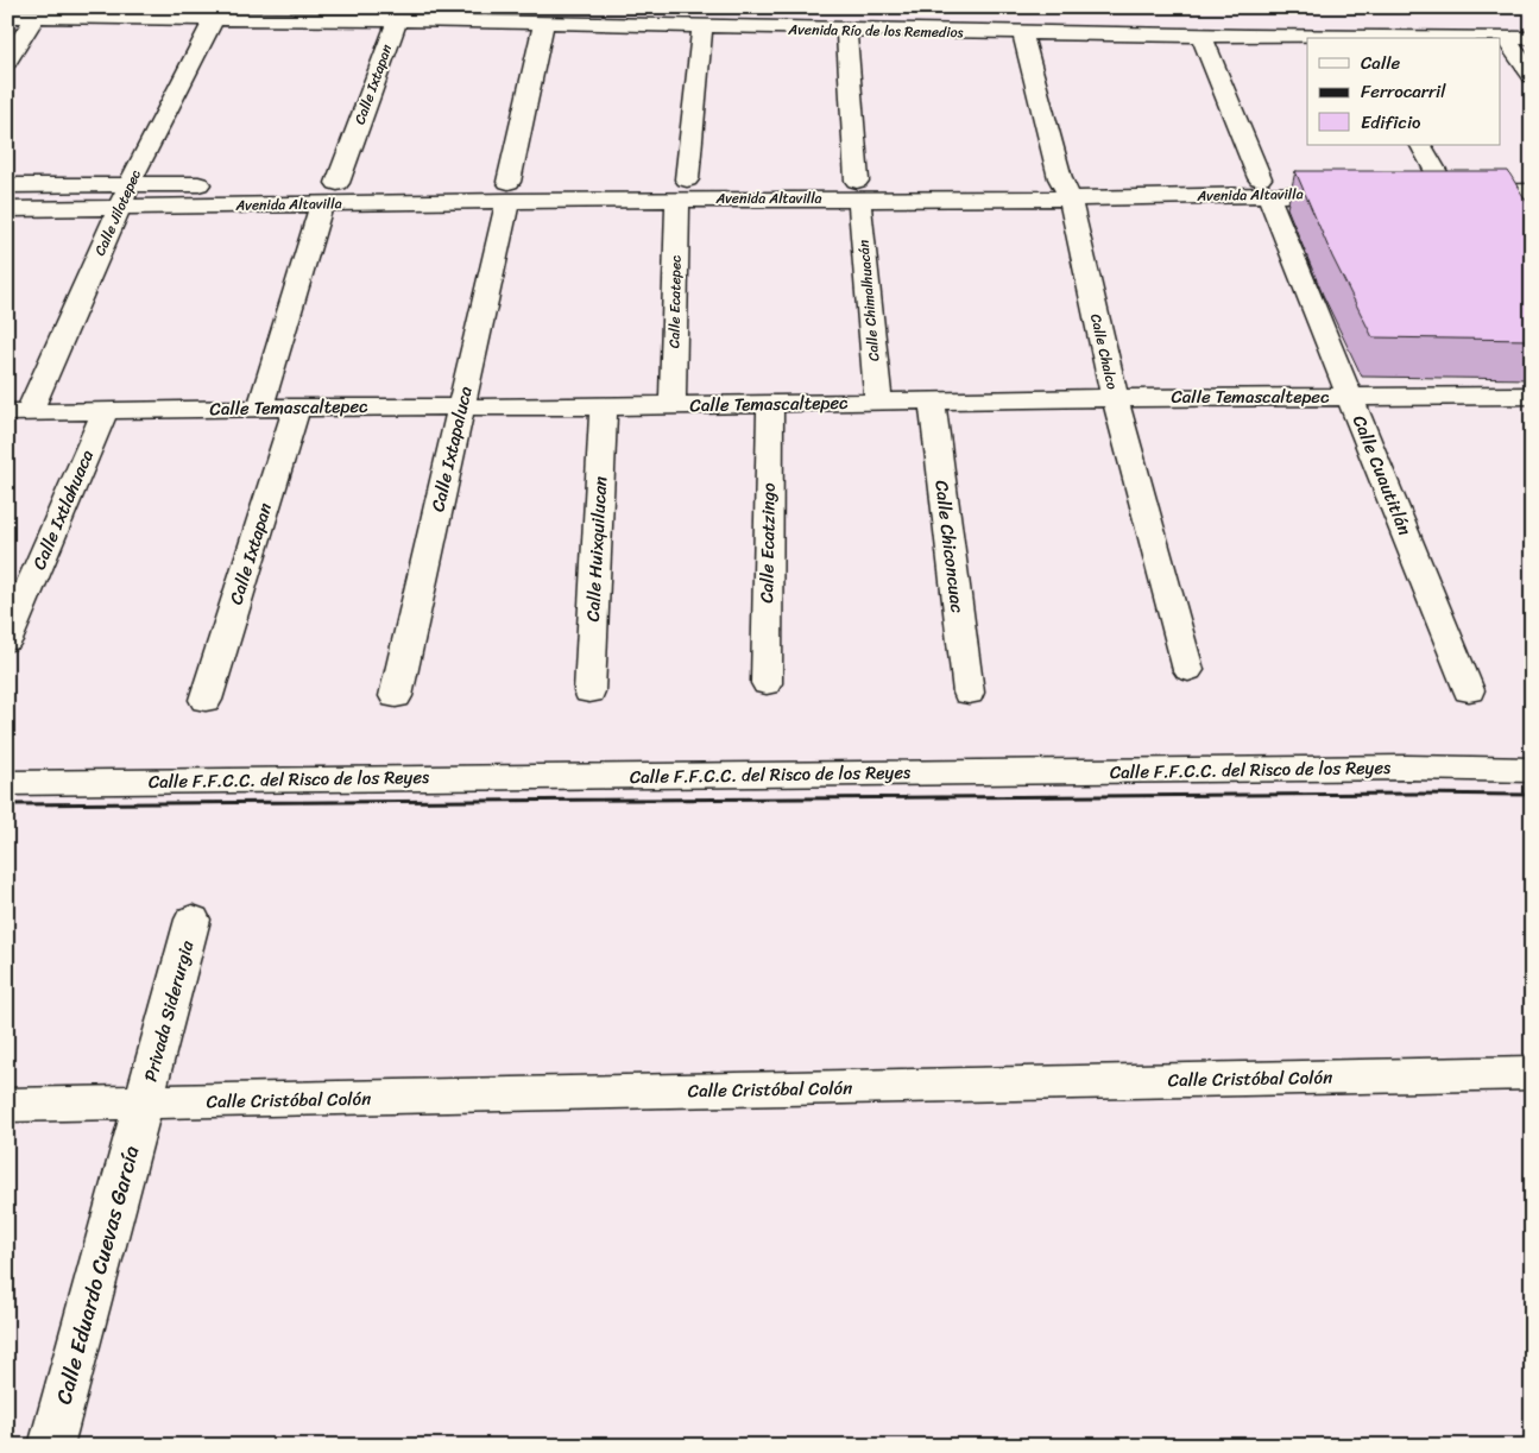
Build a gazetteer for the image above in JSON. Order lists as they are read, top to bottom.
{
  "streets": {
    "street": [
      "Avenida Río de los Remedios",
      "Calle Ixtapan",
      "Avenida Altavilla",
      "Calle Jilotepec",
      "Calle Chimalhuacán",
      "Calle Ecatepec",
      "Calle Chalco",
      "Calle Temascaltepec",
      "Calle Ixtapaluca",
      "Calle Cuautitlán",
      "Calle Ixtlahuaca",
      "Calle Ecatzingo",
      "Calle Chiconcuac",
      "Calle Huixquilucan",
      "Calle F.F.C.C. del Risco de los Reyes",
      "Privada Siderurgia",
      "Calle Cristóbal Colón",
      "Calle Eduardo Cuevas García"
    ]
  },
  "crossings": [
    ["Avenida Río de los Remedios", "Calle Ixtapan"],
    ["Avenida Río de los Remedios", "Calle Jilotepec"],
    ["Avenida Río de los Remedios", "Calle Chimalhuacán"],
    ["Avenida Río de los Remedios", "Calle Ecatepec"],
    ["Avenida Río de los Remedios", "Calle Chalco"],
    ["Avenida Río de los Remedios", "Calle Ixtapaluca"],
    ["Avenida Río de los Remedios", "Calle Cuautitlán"],
    ["Calle Ixtapan", "Avenida Altavilla"],
    ["Calle Ixtapan", "Calle Temascaltepec"],
    ["Avenida Altavilla", "Calle Jilotepec"],
    ["Avenida Altavilla", "Calle Chimalhuacán"],
    ["Avenida Altavilla", "Calle Ecatepec"],
    ["Avenida Altavilla", "Calle Chalco"],
    ["Avenida Altavilla", "Calle Ixtapaluca"],
    ["Avenida Altavilla", "Calle Cuautitlán"],
    ["Calle Jilotepec", "Calle Temascaltepec"],
    ["Calle Chimalhuacán", "Calle Temascaltepec"],
    ["Calle Ecatepec", "Calle Temascaltepec"],
    ["Calle Chalco", "Calle Temascaltepec"],
    ["Calle Temascaltepec", "Calle Ixtapaluca"],
    ["Calle Temascaltepec", "Calle Cuautitlán"],
    ["Calle Temascaltepec", "Calle Ixtlahuaca"],
    ["Calle Temascaltepec", "Calle Ecatzingo"],
    ["Calle Temascaltepec", "Calle Chiconcuac"],
    ["Calle Temascaltepec", "Calle Huixquilucan"],
    ["Privada Siderurgia", "Calle Cristóbal Colón"],
    ["Privada Siderurgia", "Calle Eduardo Cuevas García"],
    ["Calle Cristóbal Colón", "Calle Eduardo Cuevas García"]
  ],
  "legend": ["Calle", "Ferrocarril", "Edificio"]
}
